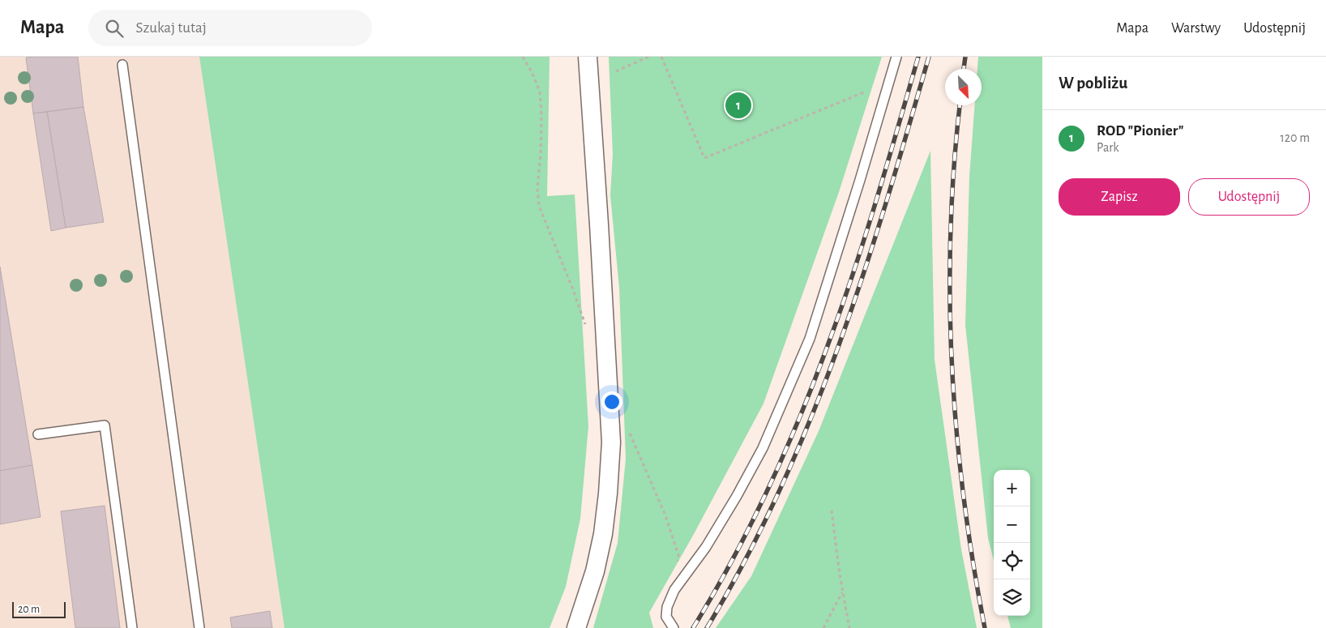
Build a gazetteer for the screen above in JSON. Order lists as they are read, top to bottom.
{
  "scale_bar": "20 m",
  "north": "bottom right",
  "page": {
    "header": "Mapa",
    "search": "Szukaj tutaj",
    "nav": ["Mapa", "Warstwy", "Udostępnij"],
    "heading": "W pobliżu",
    "pins": "1",
    "list": [
      {
        "mark": "1",
        "name": "ROD \"Pionier\"",
        "note": "Park",
        "value": "120 m"
      }
    ],
    "buttons": ["Zapisz", "Udostępnij"],
    "map_buttons": ["+", "−"],
    "scale": "20 m"
  }
}
